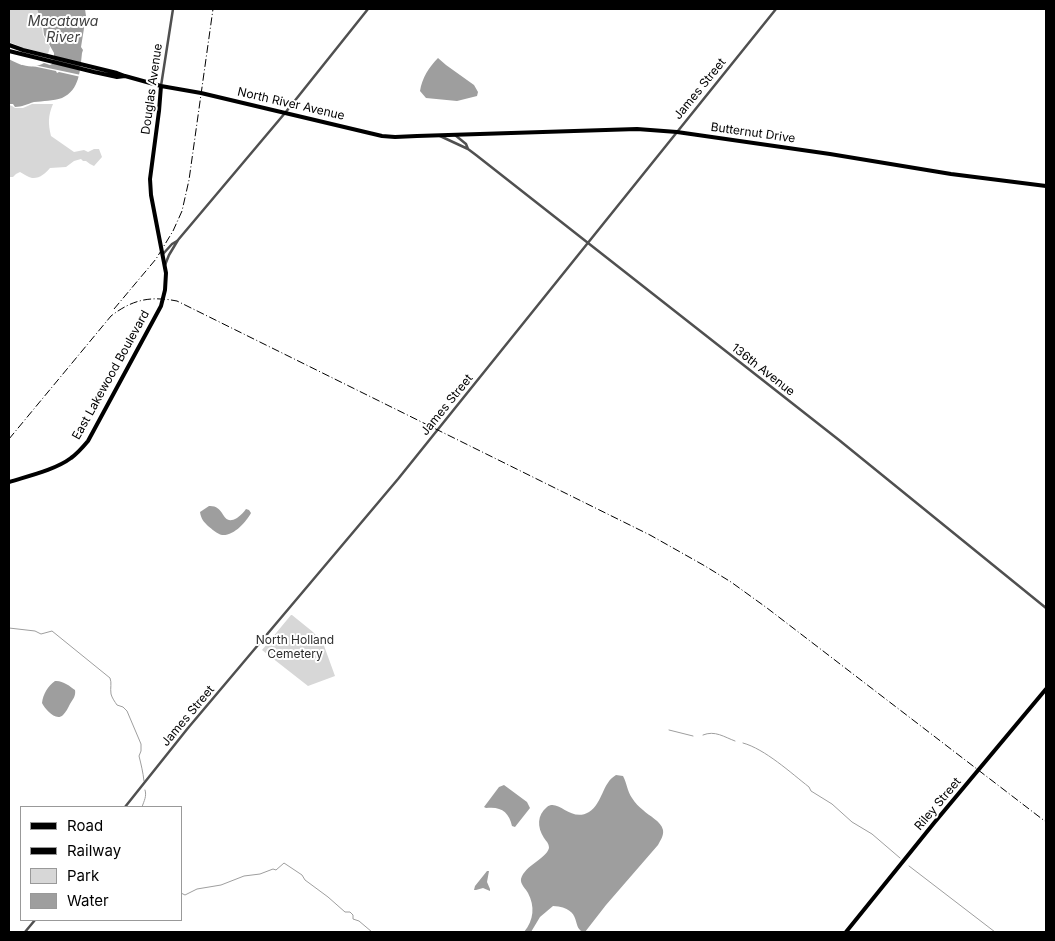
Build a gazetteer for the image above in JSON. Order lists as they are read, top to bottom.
{
  "streets": {
    "main road": [
      "Douglas Avenue",
      "North River Avenue",
      "Butternut Drive",
      "East Lakewood Boulevard",
      "Riley Street"
    ],
    "street": ["James Street", "136th Avenue"]
  },
  "crossings": [
    ["Douglas Avenue", "North River Avenue"],
    ["Douglas Avenue", "East Lakewood Boulevard"],
    ["James Street", "Butternut Drive"],
    ["James Street", "136th Avenue"],
    ["North River Avenue", "Butternut Drive"],
    ["North River Avenue", "136th Avenue"],
    ["Butternut Drive", "136th Avenue"]
  ],
  "water": ["Macatawa River"],
  "parks": ["North Holland Cemetery"],
  "legend": [
    "Road",
    "Railway",
    "Park",
    "Water"
  ]
}
